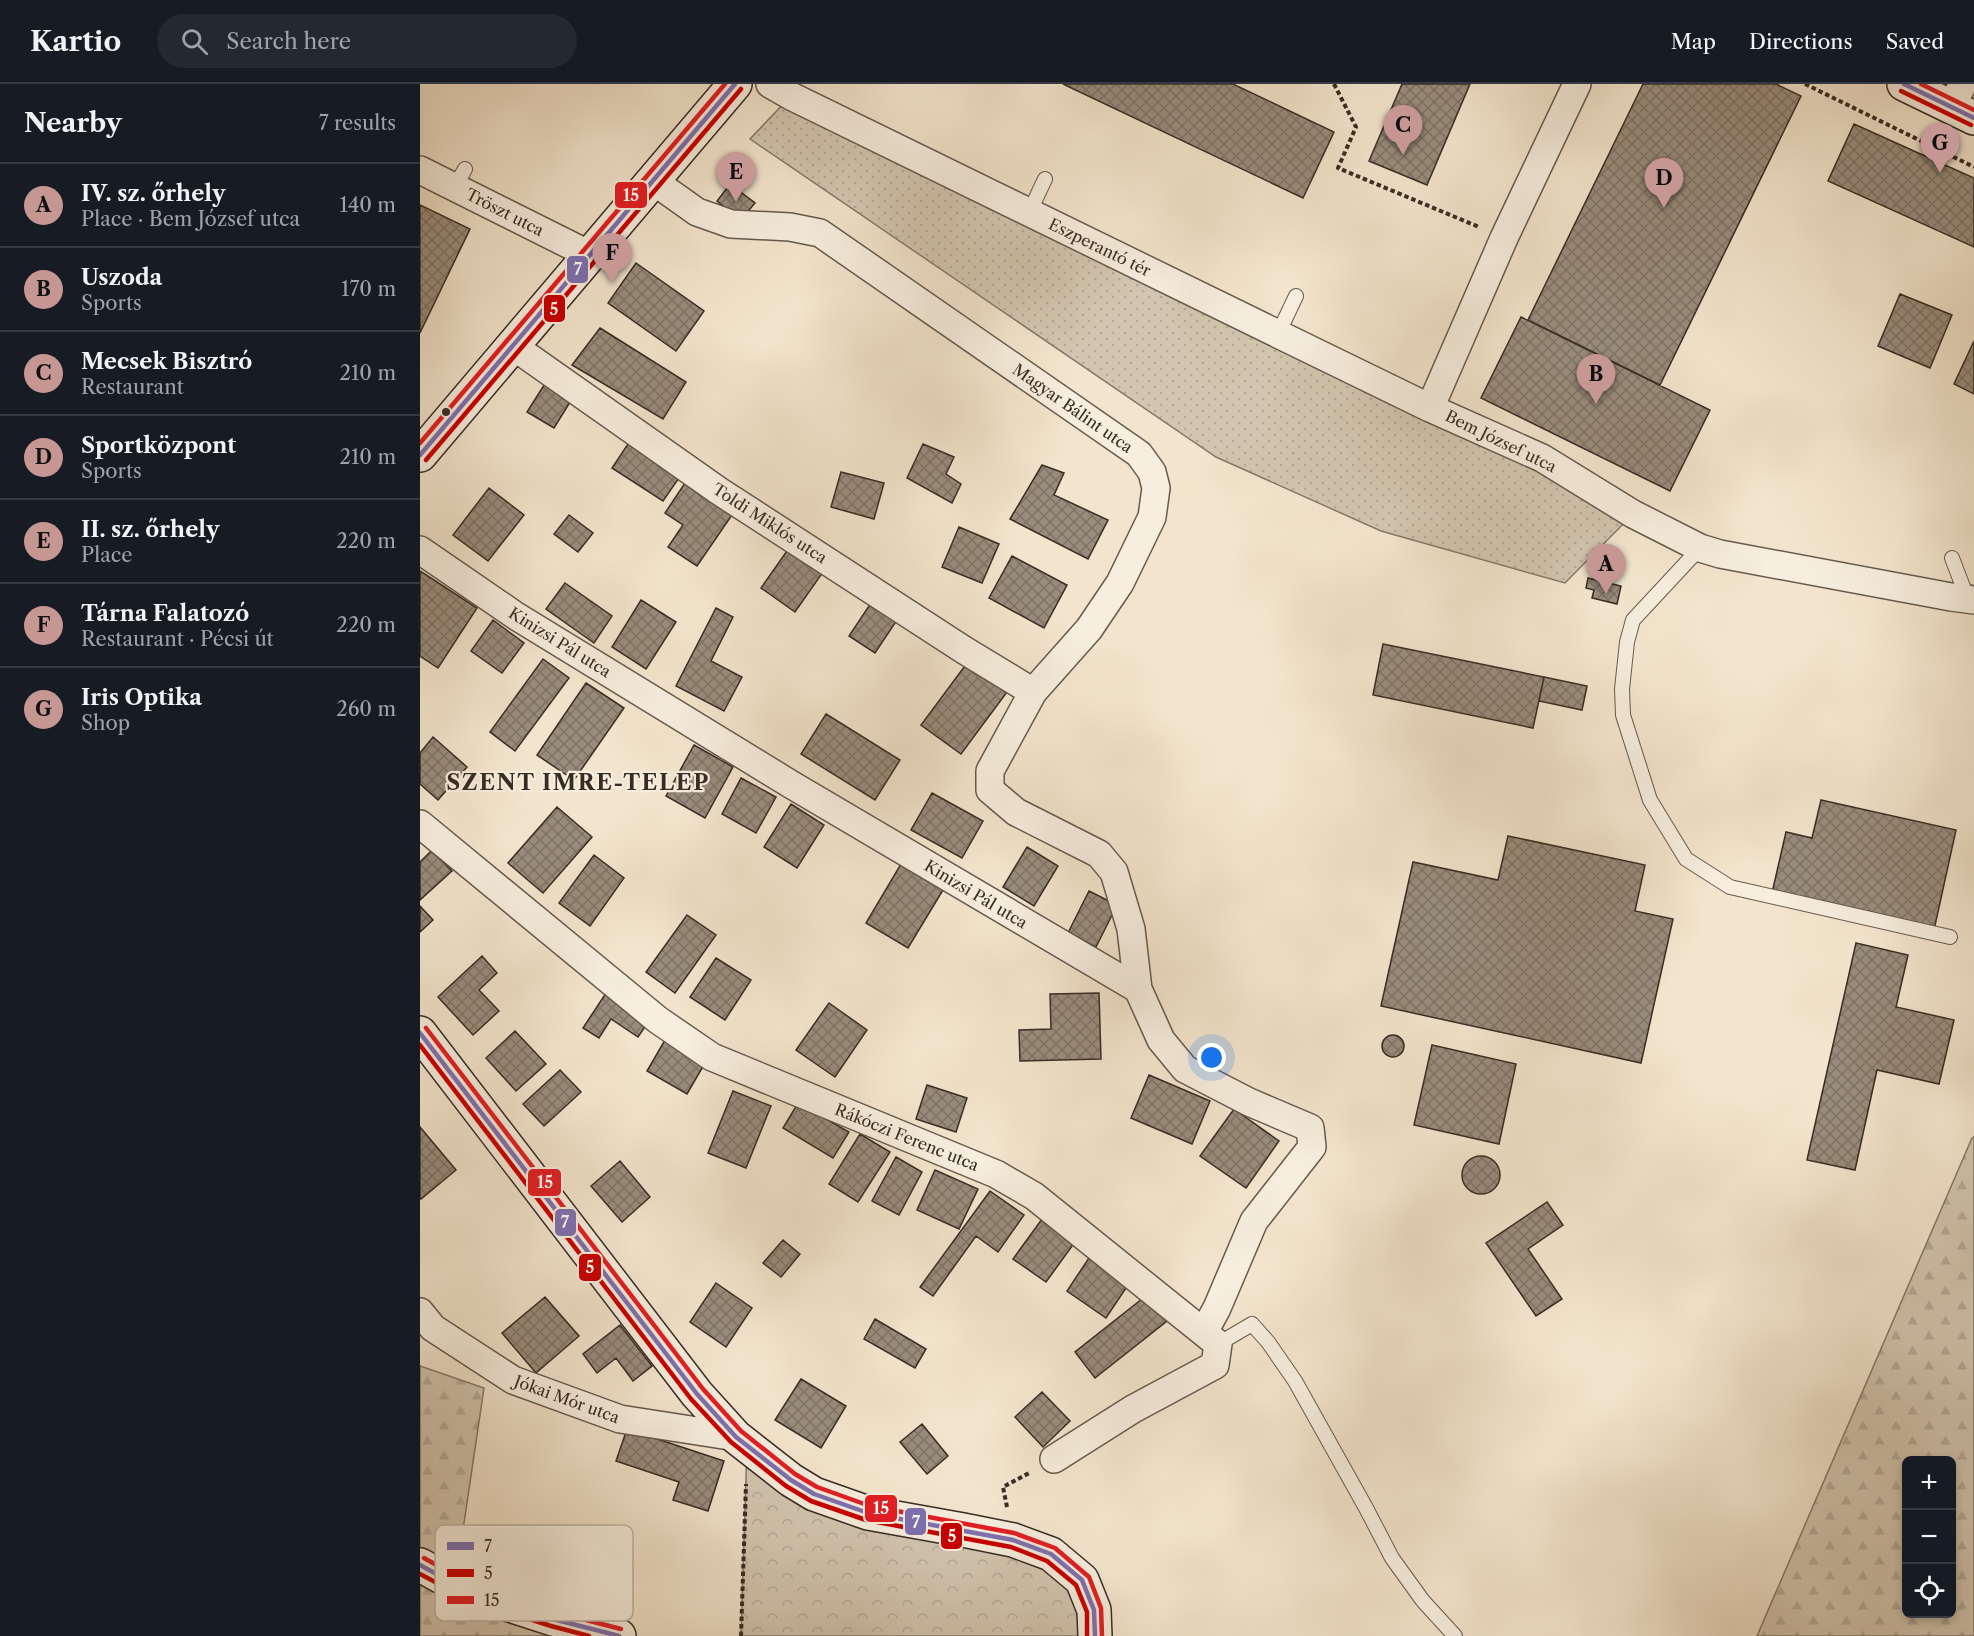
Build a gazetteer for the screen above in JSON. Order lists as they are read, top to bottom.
{
  "streets": {
    "street": [
      "Tröszt utca",
      "Eszperantó tér",
      "Magyar Bálint utca",
      "Bem József utca",
      "Toldi Miklós utca",
      "Kinizsi Pál utca",
      "Rákóczi Ferenc utca",
      "Jókai Mór utca"
    ]
  },
  "crossings": [
    ["Eszperantó tér", "Bem József utca"],
    ["Magyar Bálint utca", "Toldi Miklós utca"],
    ["Magyar Bálint utca", "Kinizsi Pál utca"]
  ],
  "districts": ["SZENT IMRE-TELEP"],
  "lines": ["transit line 7", "transit line 15", "transit line 5"],
  "legend": ["7", "5", "15"],
  "page": {
    "header": "Kartio",
    "search": "Search here",
    "nav": ["Map", "Directions", "Saved"],
    "heading": ["Nearby", "7 results"],
    "pins": [
      "C",
      "G",
      "E",
      "D",
      "F",
      "B",
      "A"
    ],
    "list": [
      {
        "mark": "A",
        "name": "IV. sz. őrhely",
        "note": "Place · Bem József utca",
        "value": "140 m"
      },
      {
        "mark": "B",
        "name": "Uszoda",
        "note": "Sports",
        "value": "170 m"
      },
      {
        "mark": "C",
        "name": "Mecsek Bisztró",
        "note": "Restaurant",
        "value": "210 m"
      },
      {
        "mark": "D",
        "name": "Sportközpont",
        "note": "Sports",
        "value": "210 m"
      },
      {
        "mark": "E",
        "name": "II. sz. őrhely",
        "note": "Place",
        "value": "220 m"
      },
      {
        "mark": "F",
        "name": "Tárna Falatozó",
        "note": "Restaurant · Pécsi út",
        "value": "220 m"
      },
      {
        "mark": "G",
        "name": "Iris Optika",
        "note": "Shop",
        "value": "260 m"
      }
    ],
    "map_buttons": ["+", "−"]
  }
}
